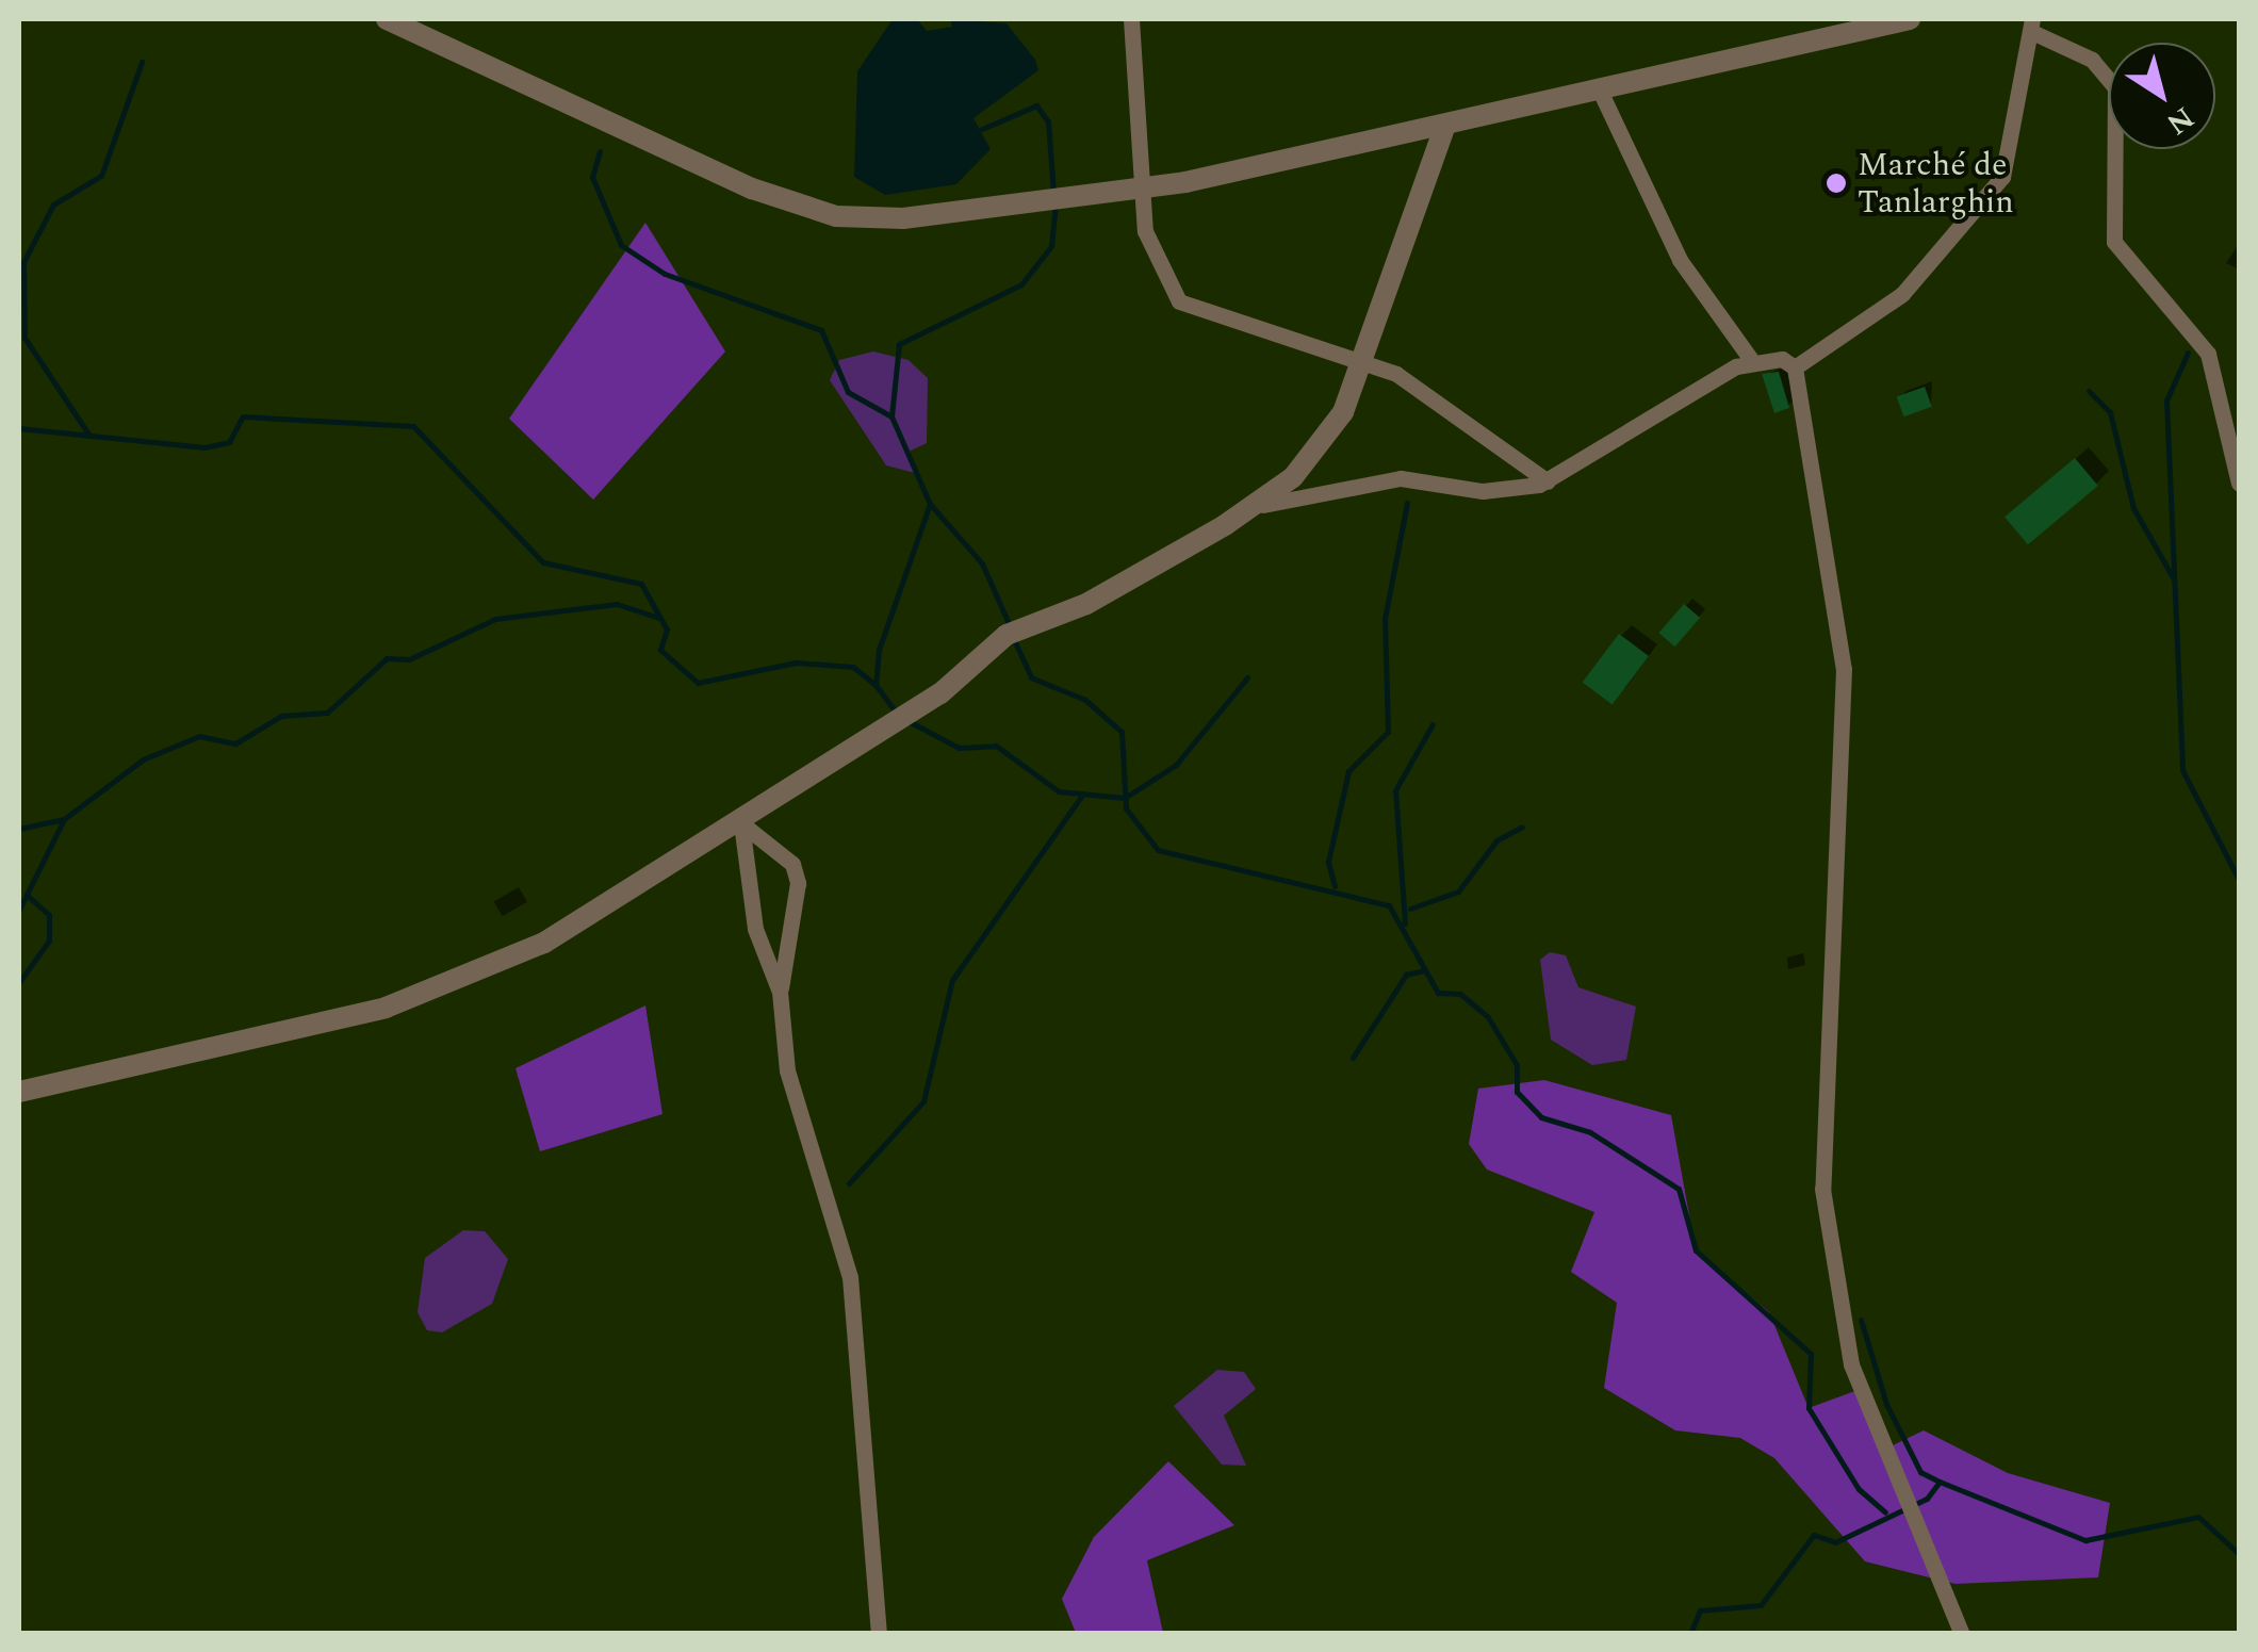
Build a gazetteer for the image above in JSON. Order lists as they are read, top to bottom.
{
  "places": ["Marché de Tanlarghin"],
  "north": "bottom right"
}
